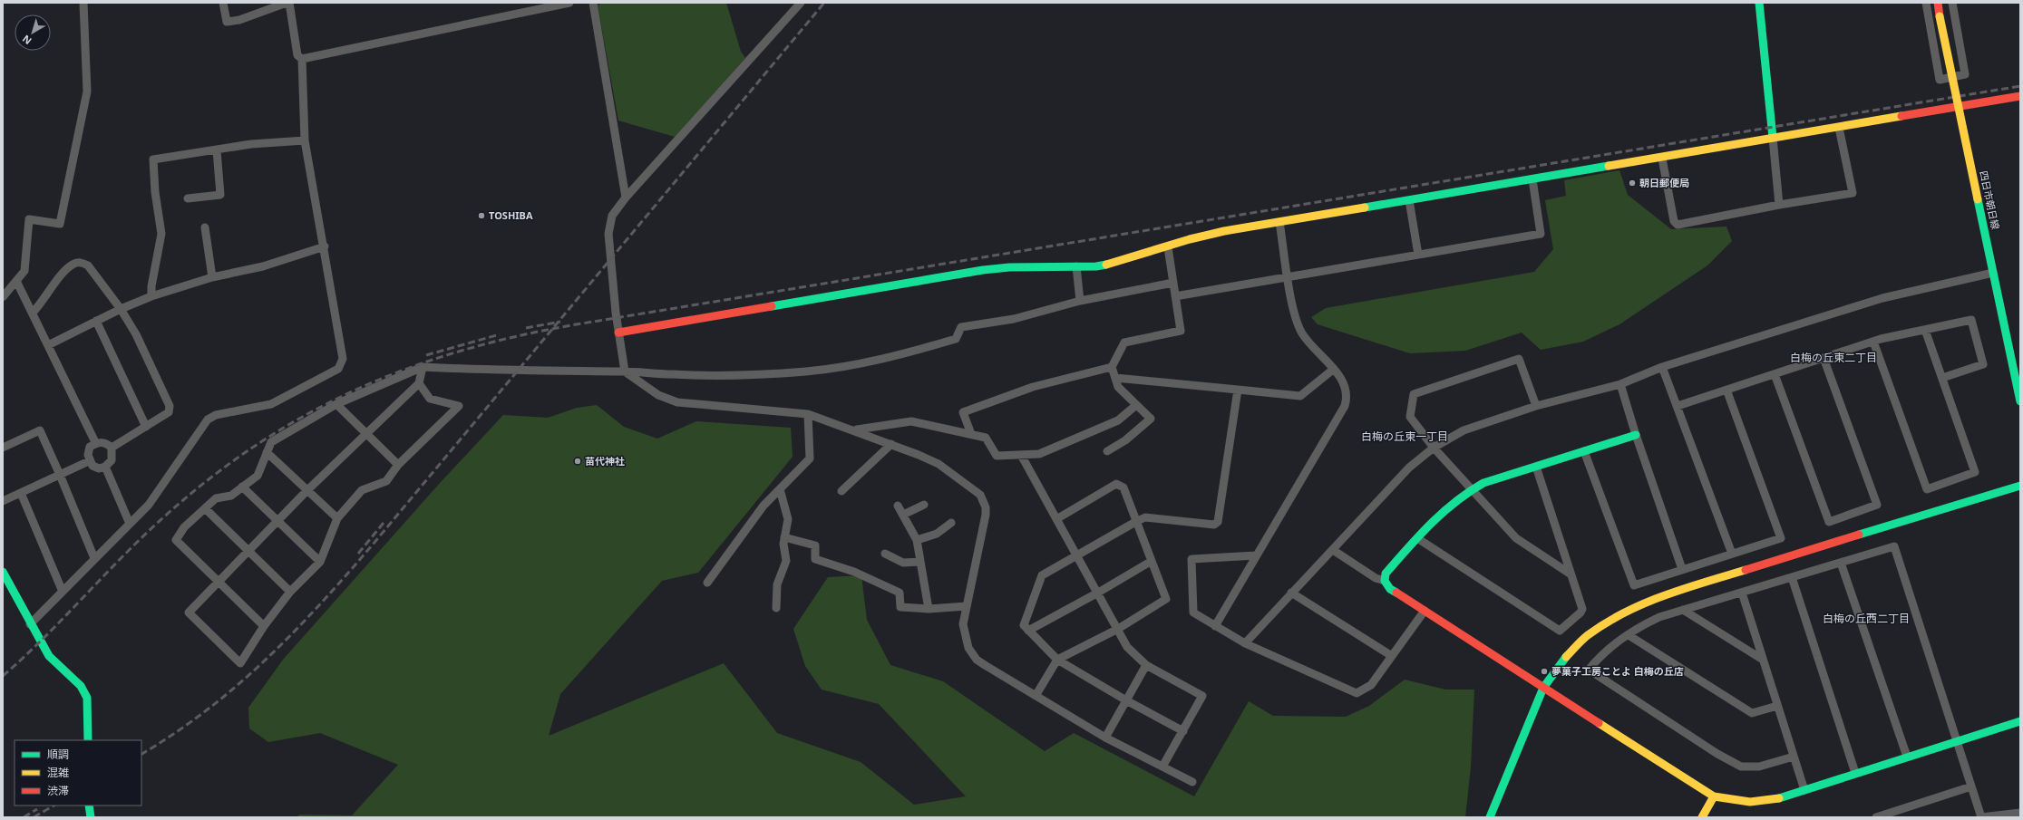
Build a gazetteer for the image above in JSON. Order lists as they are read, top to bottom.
{
  "streets": {
    "street": ["四日市朝日線"]
  },
  "districts": ["白梅の丘東二丁目", "白梅の丘東一丁目", "白梅の丘西二丁目"],
  "places": [
    "朝日郵便局",
    "TOSHIBA",
    "苗代神社",
    "夢菓子工房ことよ 白梅の丘店"
  ],
  "legend": ["順調", "混雑", "渋滞"],
  "north": "bottom left"
}
